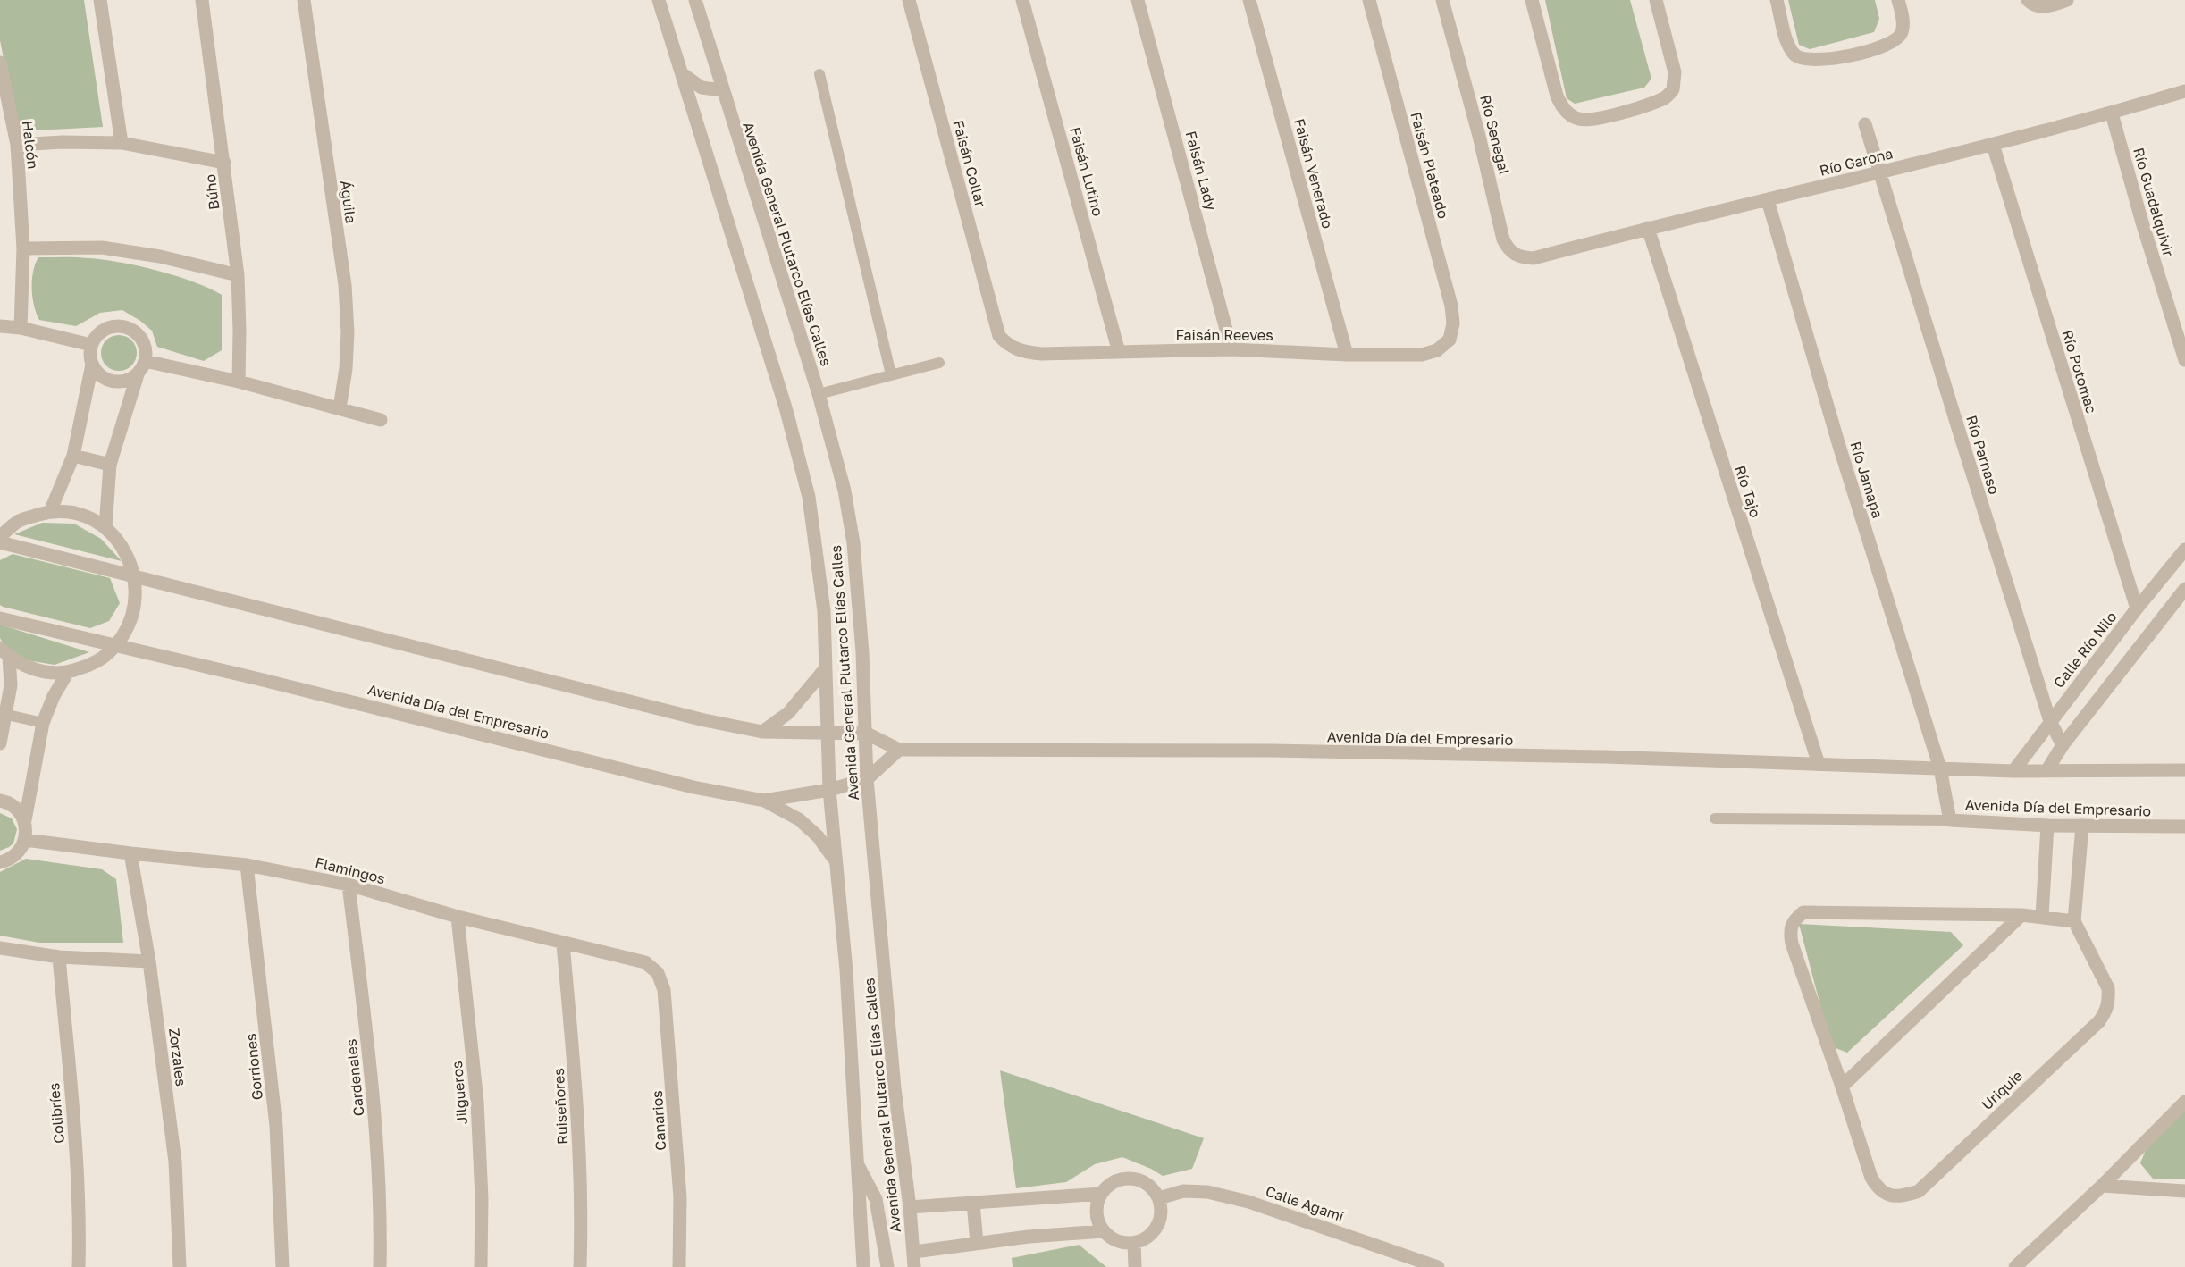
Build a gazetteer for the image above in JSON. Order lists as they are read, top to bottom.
{
  "streets": {
    "street": [
      "Río Senegal",
      "Halcón",
      "Río Garona",
      "Faisán Collar",
      "Faisán Plateado",
      "Faisán Lady",
      "Faisán Lutino",
      "Faisán Venerado",
      "Búho",
      "Águila",
      "Río Guadalquivir",
      "Avenida General Plutarco Elías Calles",
      "Faisán Reeves",
      "Río Potomac",
      "Río Parnaso",
      "Río Jamapa",
      "Río Tajo",
      "Calle Río Nilo",
      "Avenida Día del Empresario",
      "Flamingos",
      "Zorzales",
      "Gorriones",
      "Cardenales",
      "Uriquie",
      "Jilgueros",
      "Ruiseñores",
      "Colibríes",
      "Canarios",
      "Calle Agamí"
    ]
  },
  "crossings": [
    ["Río Senegal", "Río Garona"],
    ["Río Garona", "Río Guadalquivir"],
    ["Río Garona", "Río Potomac"],
    ["Río Garona", "Río Parnaso"],
    ["Río Garona", "Río Jamapa"],
    ["Río Garona", "Río Tajo"],
    ["Faisán Collar", "Faisán Reeves"],
    ["Faisán Plateado", "Faisán Reeves"],
    ["Faisán Lady", "Faisán Reeves"],
    ["Faisán Lutino", "Faisán Reeves"],
    ["Faisán Venerado", "Faisán Reeves"],
    ["Avenida General Plutarco Elías Calles", "Avenida Día del Empresario"],
    ["Río Potomac", "Calle Río Nilo"],
    ["Río Parnaso", "Calle Río Nilo"],
    ["Río Jamapa", "Avenida Día del Empresario"],
    ["Río Tajo", "Avenida Día del Empresario"],
    ["Calle Río Nilo", "Avenida Día del Empresario"],
    ["Flamingos", "Zorzales"],
    ["Flamingos", "Gorriones"],
    ["Flamingos", "Cardenales"],
    ["Flamingos", "Jilgueros"],
    ["Flamingos", "Ruiseñores"],
    ["Flamingos", "Canarios"]
  ]
}
